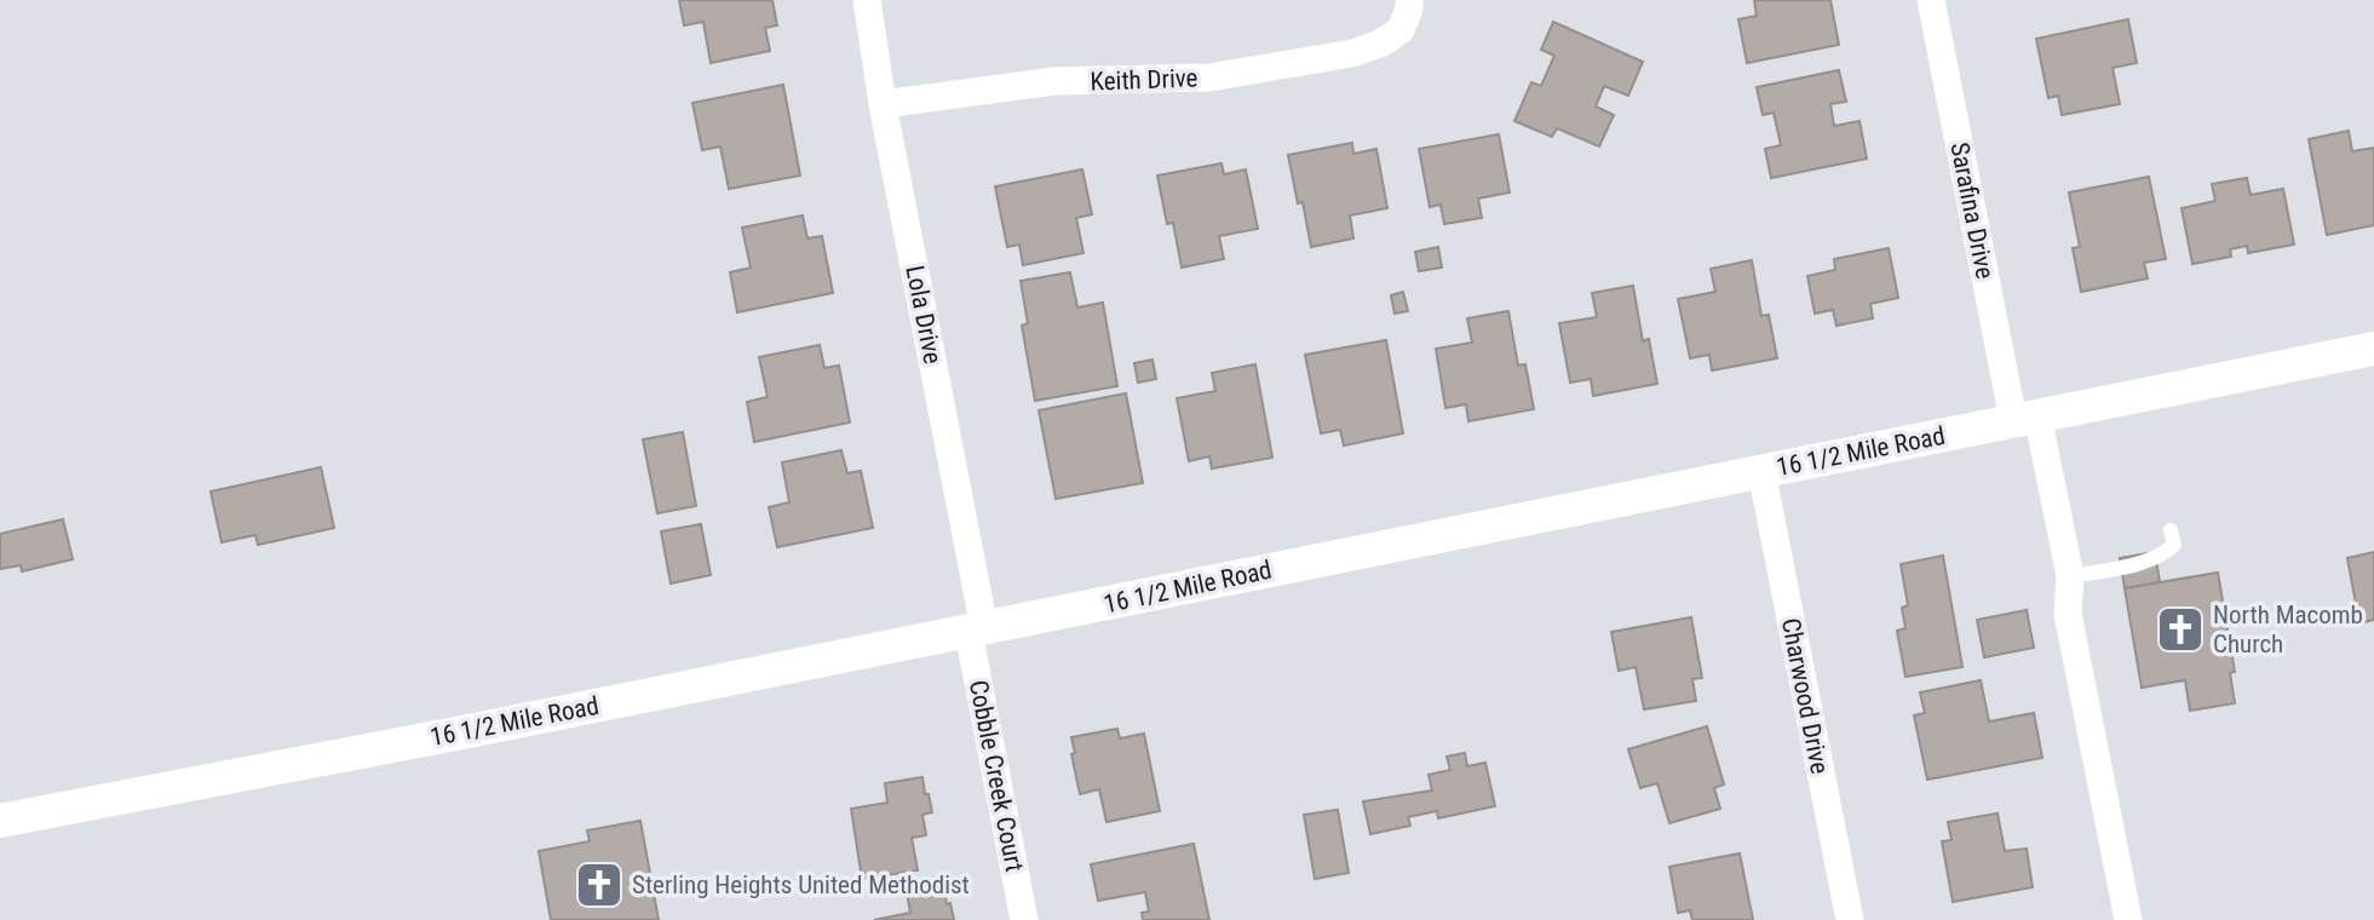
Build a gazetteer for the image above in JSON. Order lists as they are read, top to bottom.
{
  "streets": {
    "street": [
      "Keith Drive",
      "Sarafina Drive",
      "Lola Drive",
      "16 1/2 Mile Road",
      "Charwood Drive",
      "Cobble Creek Court"
    ]
  },
  "crossings": [
    ["Keith Drive", "Lola Drive"],
    ["Sarafina Drive", "16 1/2 Mile Road"],
    ["Lola Drive", "16 1/2 Mile Road"],
    ["Lola Drive", "Cobble Creek Court"],
    ["16 1/2 Mile Road", "Charwood Drive"],
    ["16 1/2 Mile Road", "Cobble Creek Court"]
  ],
  "places": {
    "church": ["North Macomb Church", "Sterling Heights United Methodist"]
  }
}
